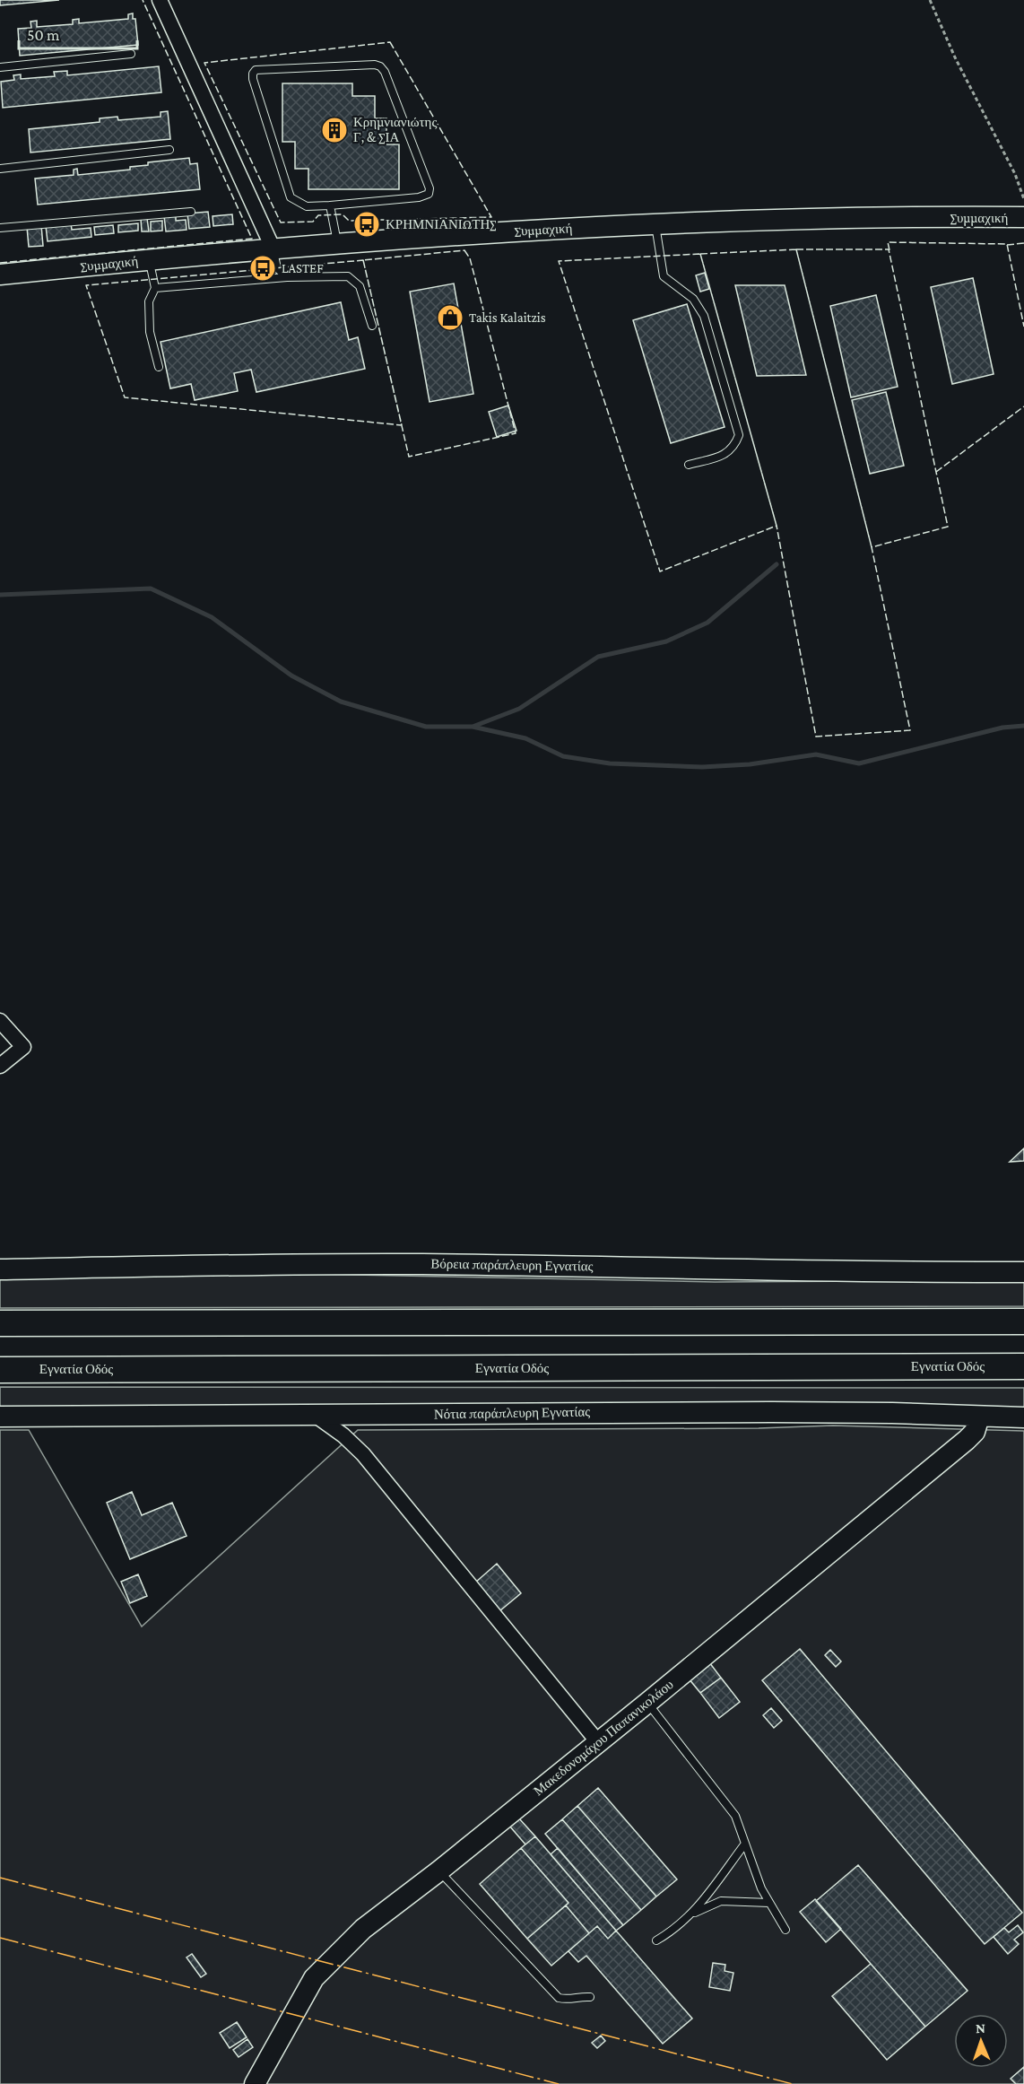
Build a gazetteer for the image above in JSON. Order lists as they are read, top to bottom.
{
  "streets": {
    "highway": ["Εγνατία Οδός"],
    "street": [
      "Συμμαχική",
      "Βόρεια παράπλευρη Εγνατίας",
      "Νότια παράπλευρη Εγνατίας",
      "Μακεδονομάχου Παπανικολάου"
    ]
  },
  "crossings": [
    ["Νότια παράπλευρη Εγνατίας", "Μακεδονομάχου Παπανικολάου"]
  ],
  "places": {
    "building": ["Κρημνιανιώτης Γ, & ΣΙΑ"],
    "bus stop": ["ΚΡΗΜΝΙΑΝΙΩΤΗΣ", "LASTEF"],
    "shop": ["Takis Kalaitzis"]
  },
  "scale_bar": "50 m",
  "north": "top"
}
